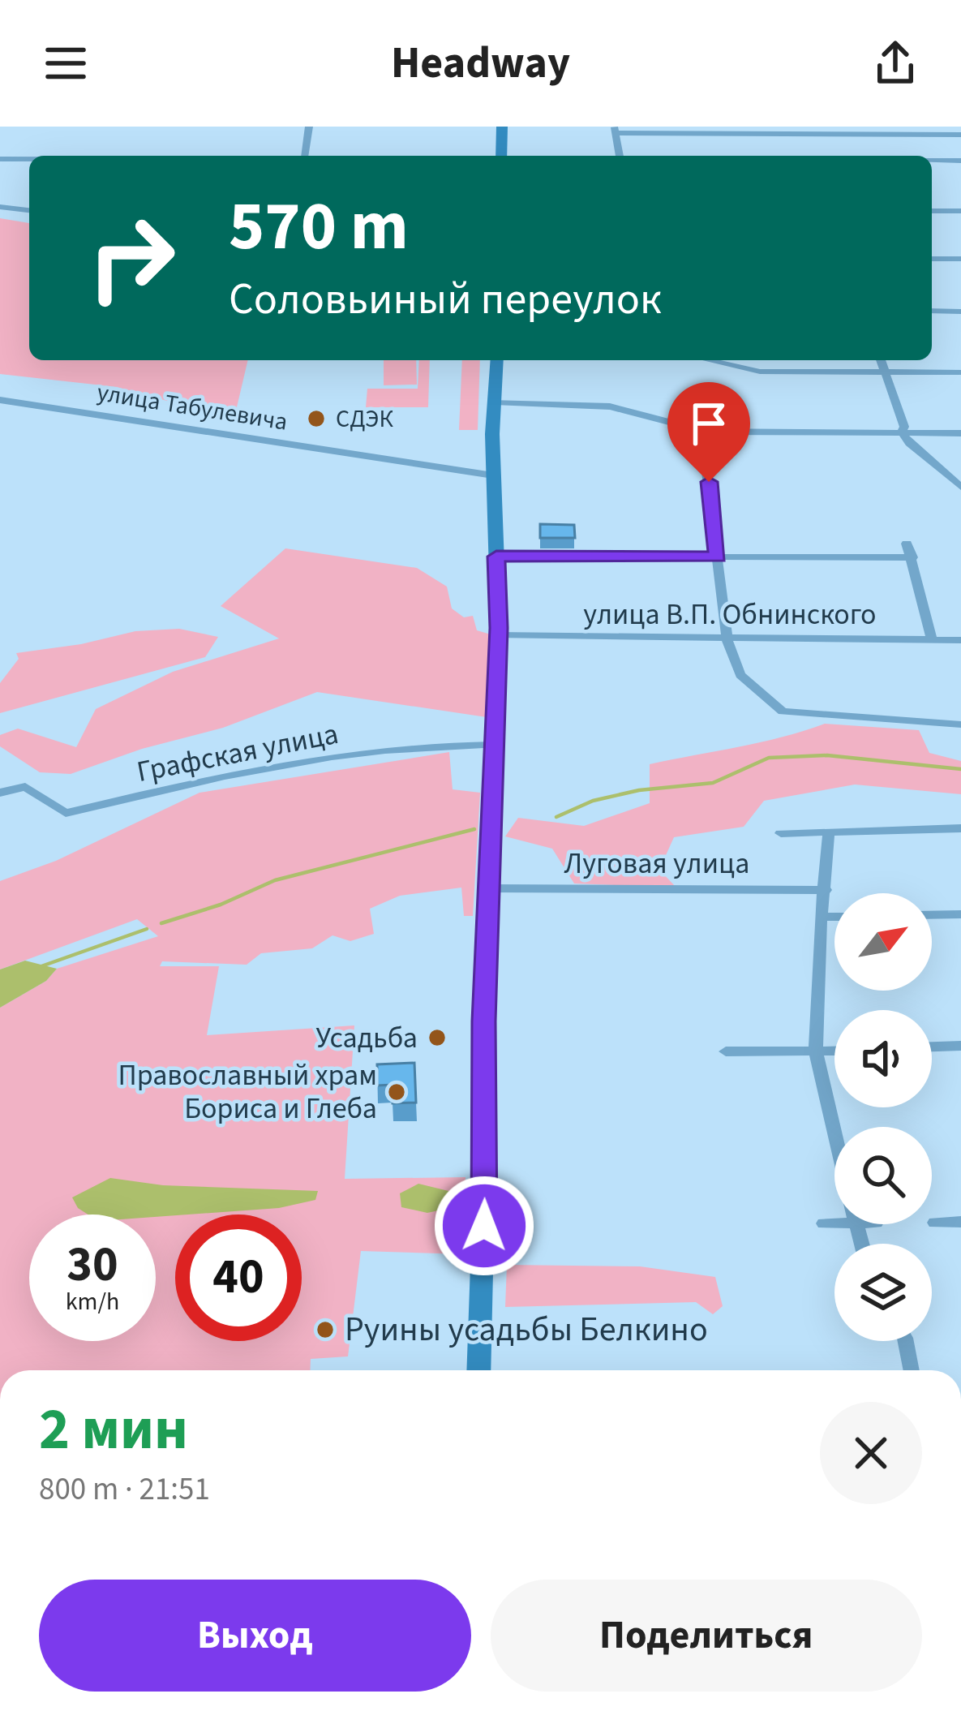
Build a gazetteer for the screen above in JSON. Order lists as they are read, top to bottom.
{
  "streets": {
    "street": [
      "улица Табулевича",
      "улица В.П. Обнинского",
      "Графская улица",
      "Луговая улица"
    ]
  },
  "places": [
    "СДЭК",
    "Усадьба",
    "Православный храм Бориса и Глеба",
    "Руины усадьбы Белкино"
  ],
  "north": "top right",
  "page": {
    "header": "Headway",
    "turn": ["570 m", "Соловьиный переулок"],
    "speed": "30 km/h",
    "limit": "40",
    "heading": ["2 мин", "800 m · 21:51"],
    "buttons": ["Выход", "Поделиться"]
  }
}
